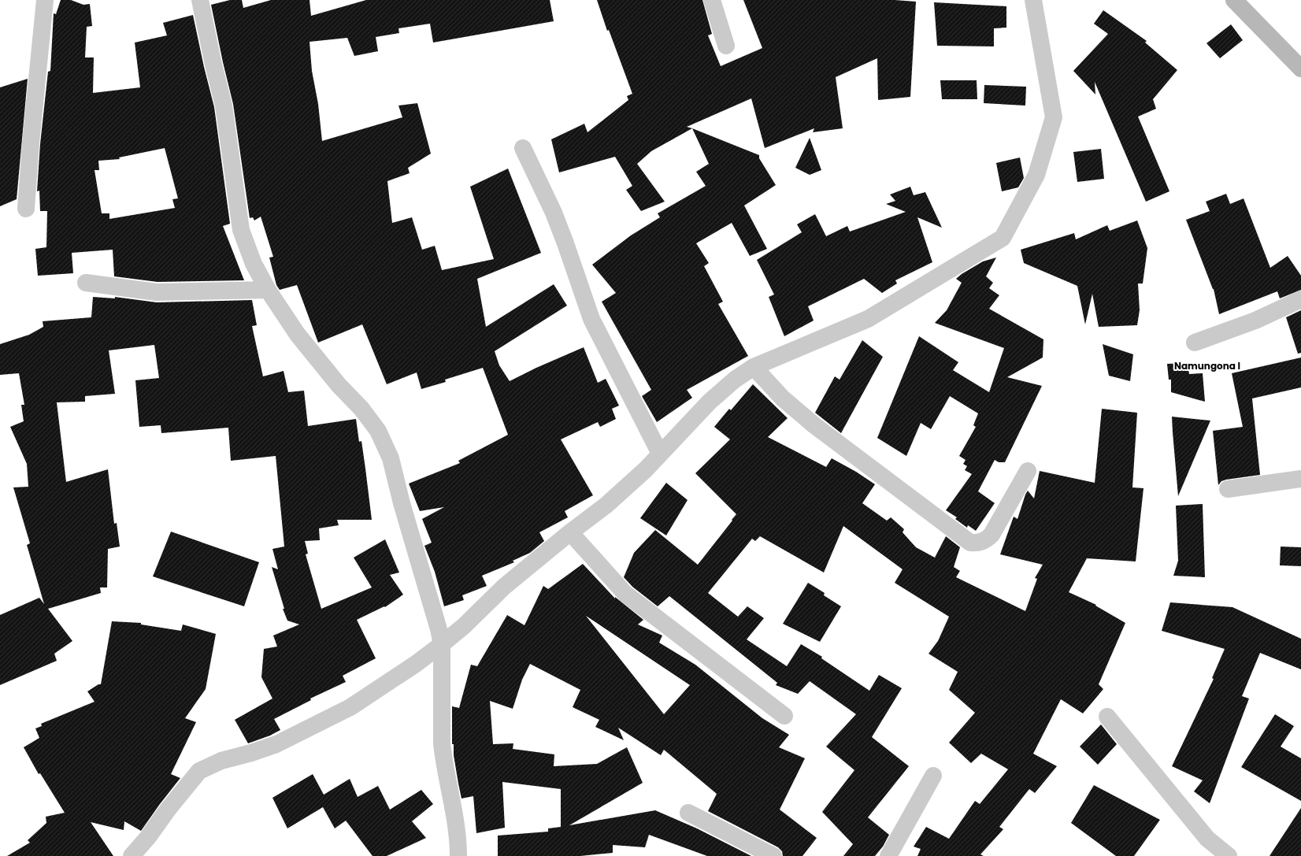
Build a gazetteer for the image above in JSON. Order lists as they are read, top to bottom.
{
  "districts": ["Namungona I"]
}
